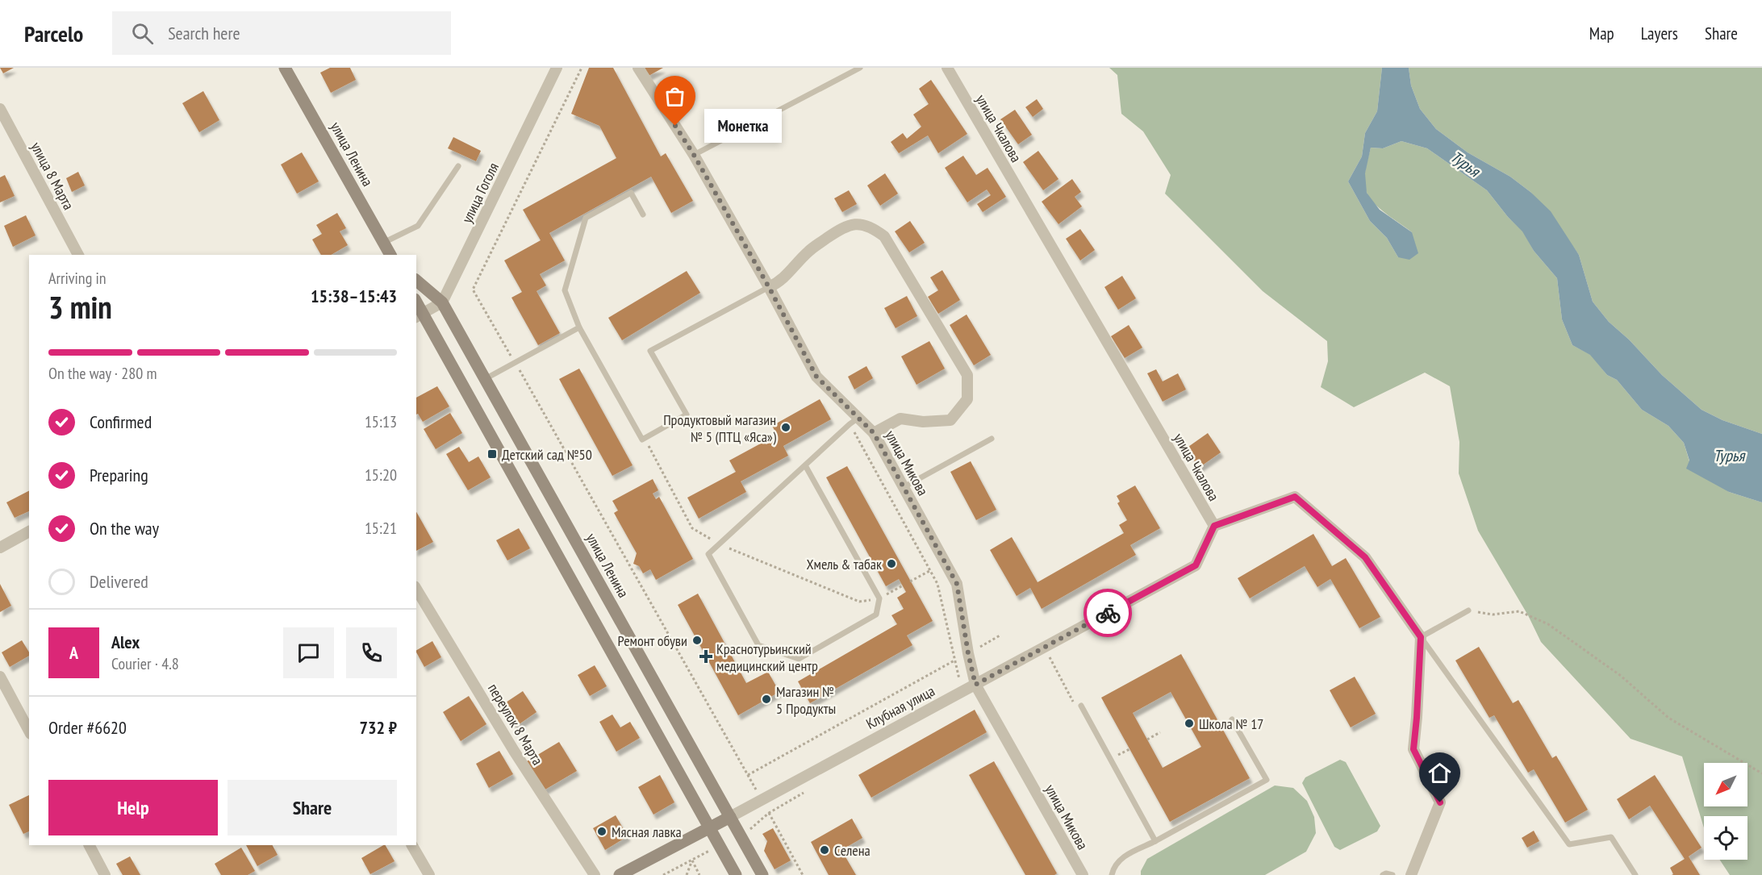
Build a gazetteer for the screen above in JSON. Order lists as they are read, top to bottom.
{
  "streets": {
    "main road": ["улица Ленина", "Клубная улица"],
    "street": [
      "улица Чкалова",
      "улица 8 Марта",
      "улица Гоголя",
      "улица Микова",
      "переулок 8 Марта"
    ]
  },
  "crossings": [
    ["улица Чкалова", "Клубная улица"],
    ["улица Ленина", "улица Гоголя"],
    ["улица Ленина", "Клубная улица"],
    ["улица Микова", "Клубная улица"]
  ],
  "water": ["Турья"],
  "places": {
    "other": [
      "Монетка",
      "Продуктовый магазин № 5 (ПТЦ «Яса»)",
      "Хмель & табак",
      "Ремонт обуви",
      "Магазин № 5 Продукты",
      "Школа № 17",
      "Мясная лавка",
      "Селена"
    ],
    "transit": ["Детский сад №50"],
    "health": ["Краснотурьинский медицинский центр"]
  },
  "north": "bottom left",
  "page": {
    "header": "Parcelo",
    "search": "Search here",
    "nav": ["Map", "Layers", "Share"],
    "bubble": "Монетка",
    "heading": ["3 min", "Arriving in", "15:38–15:43"],
    "panel": [
      "Alex",
      "Courier · 4.8",
      "Order #6620",
      "732 ₽"
    ],
    "bar": "On the way · 280 m",
    "list": [
      ["Confirmed", "15:13"],
      ["Preparing", "15:20"],
      ["On the way", "15:21"],
      "Delivered"
    ],
    "round": "A",
    "buttons": ["Help", "Share"]
  }
}
